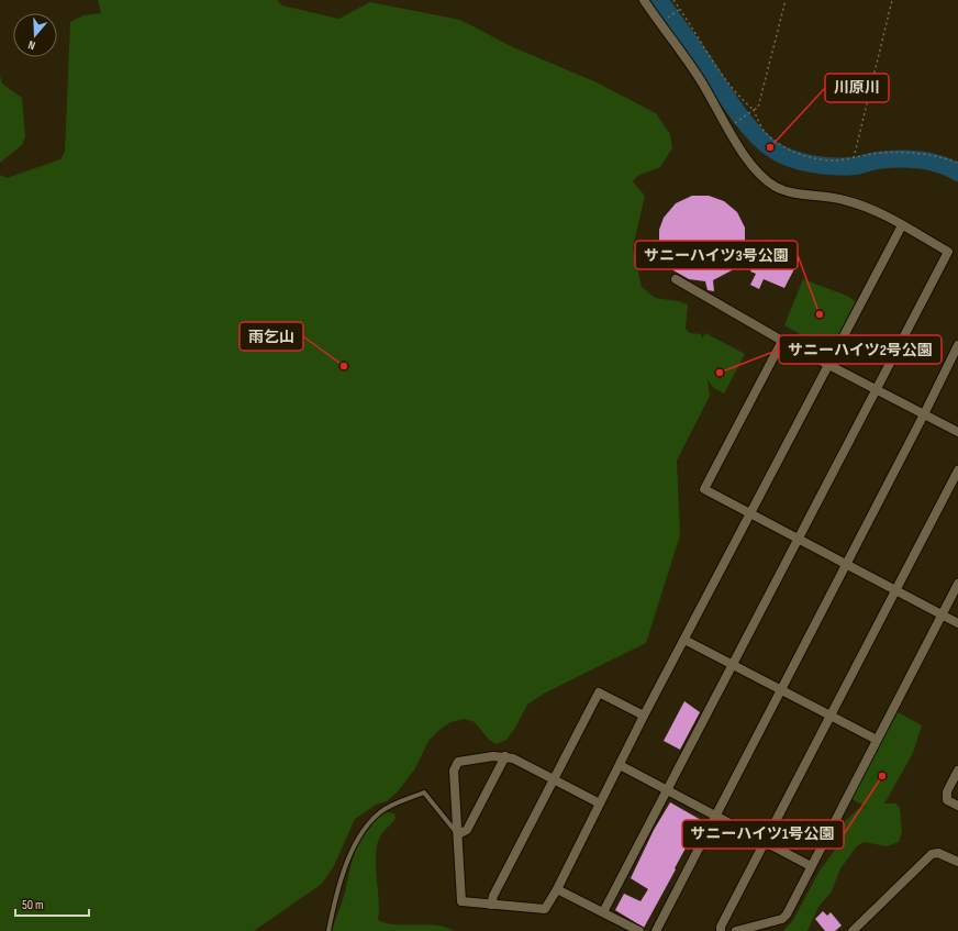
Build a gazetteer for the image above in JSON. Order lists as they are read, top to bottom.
{
  "places": [
    "川原川",
    "サニーハイツ3号公園",
    "雨乞山",
    "サニーハイツ2号公園",
    "サニーハイツ1号公園"
  ],
  "scale_bar": "50 m",
  "north": "bottom"
}
